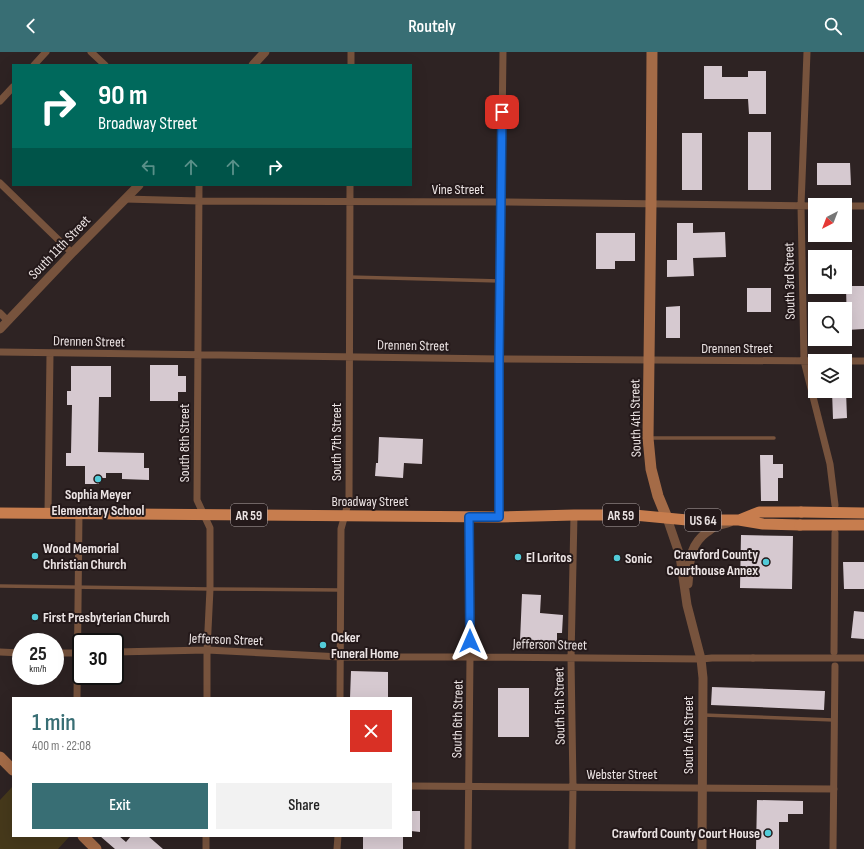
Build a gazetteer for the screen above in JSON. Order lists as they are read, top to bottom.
{
  "streets": {
    "main road": [
      "South 4th Street",
      "Broadway Street",
      "AR 59",
      "US 64"
    ],
    "street": [
      "Vine Street",
      "South 11th Street",
      "South 3rd Street",
      "Drennen Street",
      "South 7th Street",
      "South 8th Street",
      "Jefferson Street",
      "South 5th Street",
      "South 6th Street",
      "Webster Street"
    ]
  },
  "crossings": [
    ["Vine Street", "South 11th Street"],
    ["Vine Street", "South 3rd Street"],
    ["Vine Street", "South 4th Street"],
    ["Vine Street", "South 7th Street"],
    ["Vine Street", "South 8th Street"],
    ["South 3rd Street", "Drennen Street"],
    ["Drennen Street", "South 4th Street"],
    ["Drennen Street", "South 7th Street"],
    ["Drennen Street", "South 8th Street"],
    ["South 4th Street", "Broadway Street"],
    ["South 4th Street", "Jefferson Street"],
    ["South 4th Street", "Webster Street"],
    ["South 7th Street", "Broadway Street"],
    ["South 7th Street", "Jefferson Street"],
    ["South 8th Street", "Broadway Street"],
    ["South 8th Street", "Jefferson Street"],
    ["Broadway Street", "South 5th Street"],
    ["Broadway Street", "South 6th Street"],
    ["Jefferson Street", "South 5th Street"],
    ["Jefferson Street", "South 6th Street"],
    ["South 5th Street", "Webster Street"],
    ["South 6th Street", "Webster Street"]
  ],
  "places": [
    "Sophia Meyer Elementary School",
    "Wood Memorial Christian Church",
    "El Loritos",
    "Sonic",
    "Crawford County Courthouse Annex",
    "First Presbyterian Church",
    "Ocker Funeral Home",
    "Crawford County Court House"
  ],
  "north": "bottom left",
  "page": {
    "header": "Routely",
    "turn": ["90 m", "Broadway Street"],
    "speed": "25 km/h",
    "limit": "30",
    "heading": ["1 min", "400 m · 22:08"],
    "buttons": ["Exit", "Share"]
  }
}
